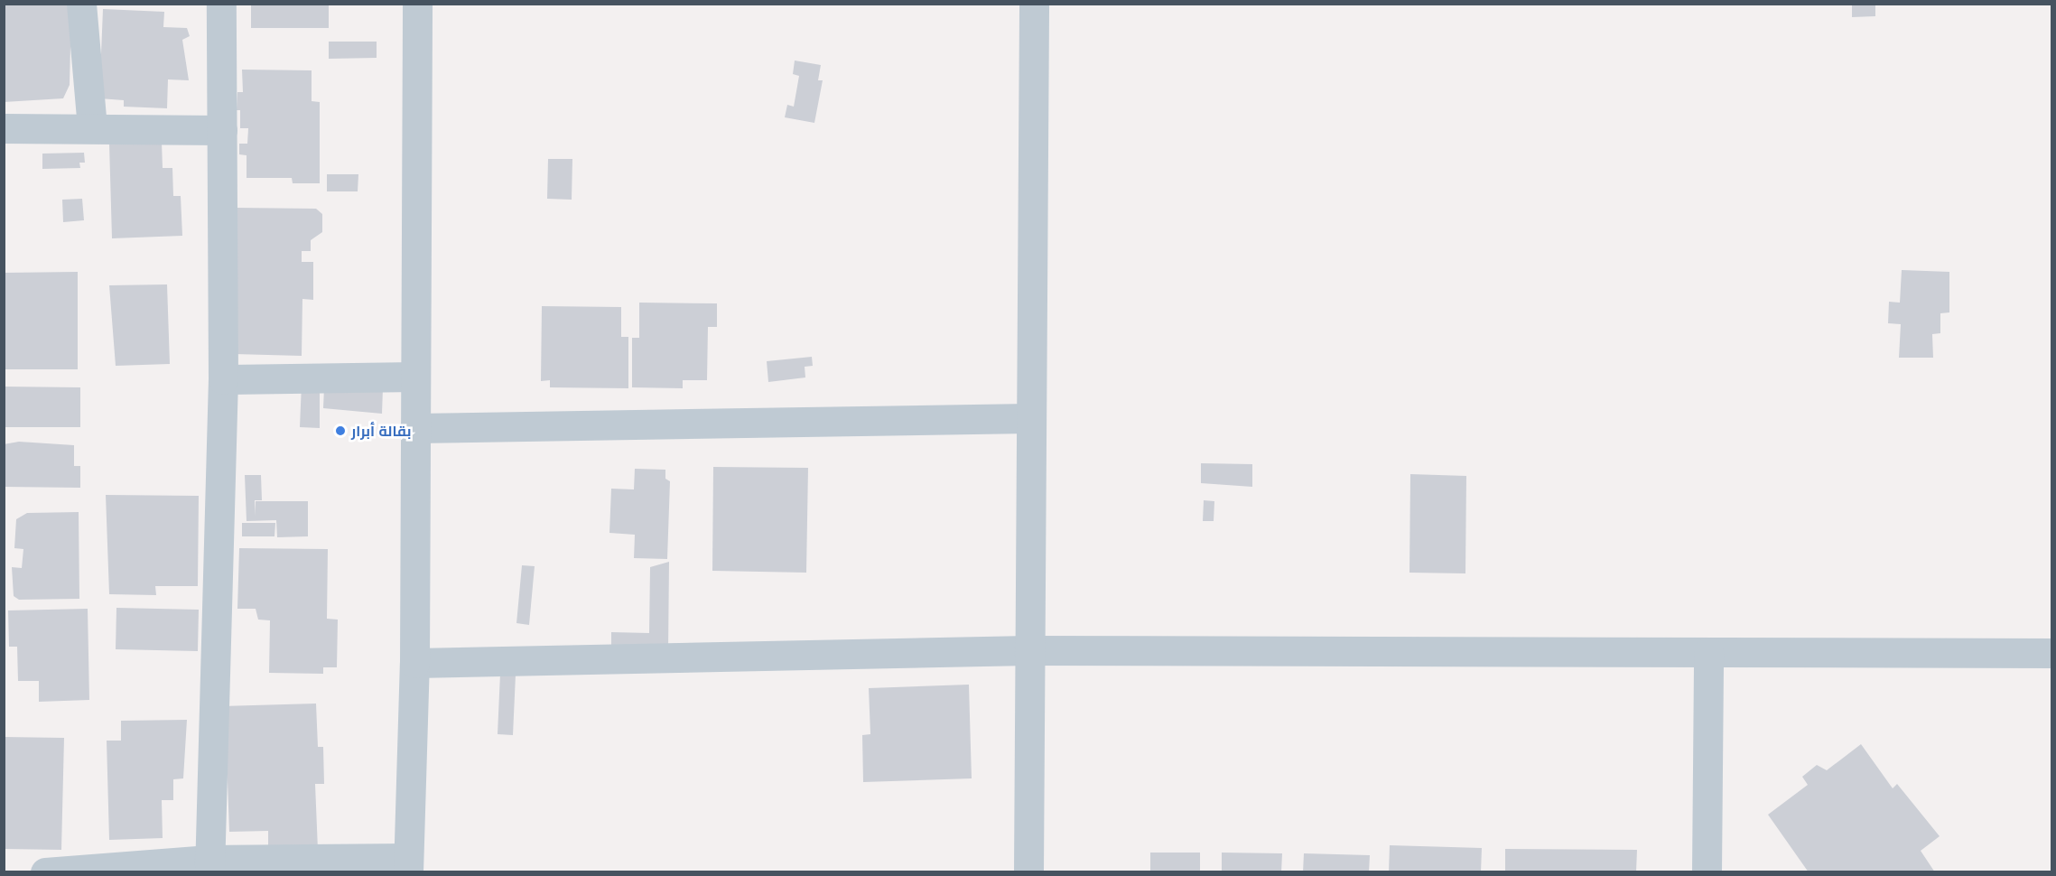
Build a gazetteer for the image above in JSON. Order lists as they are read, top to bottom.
{
  "places": ["بقالة أبرار"]
}
